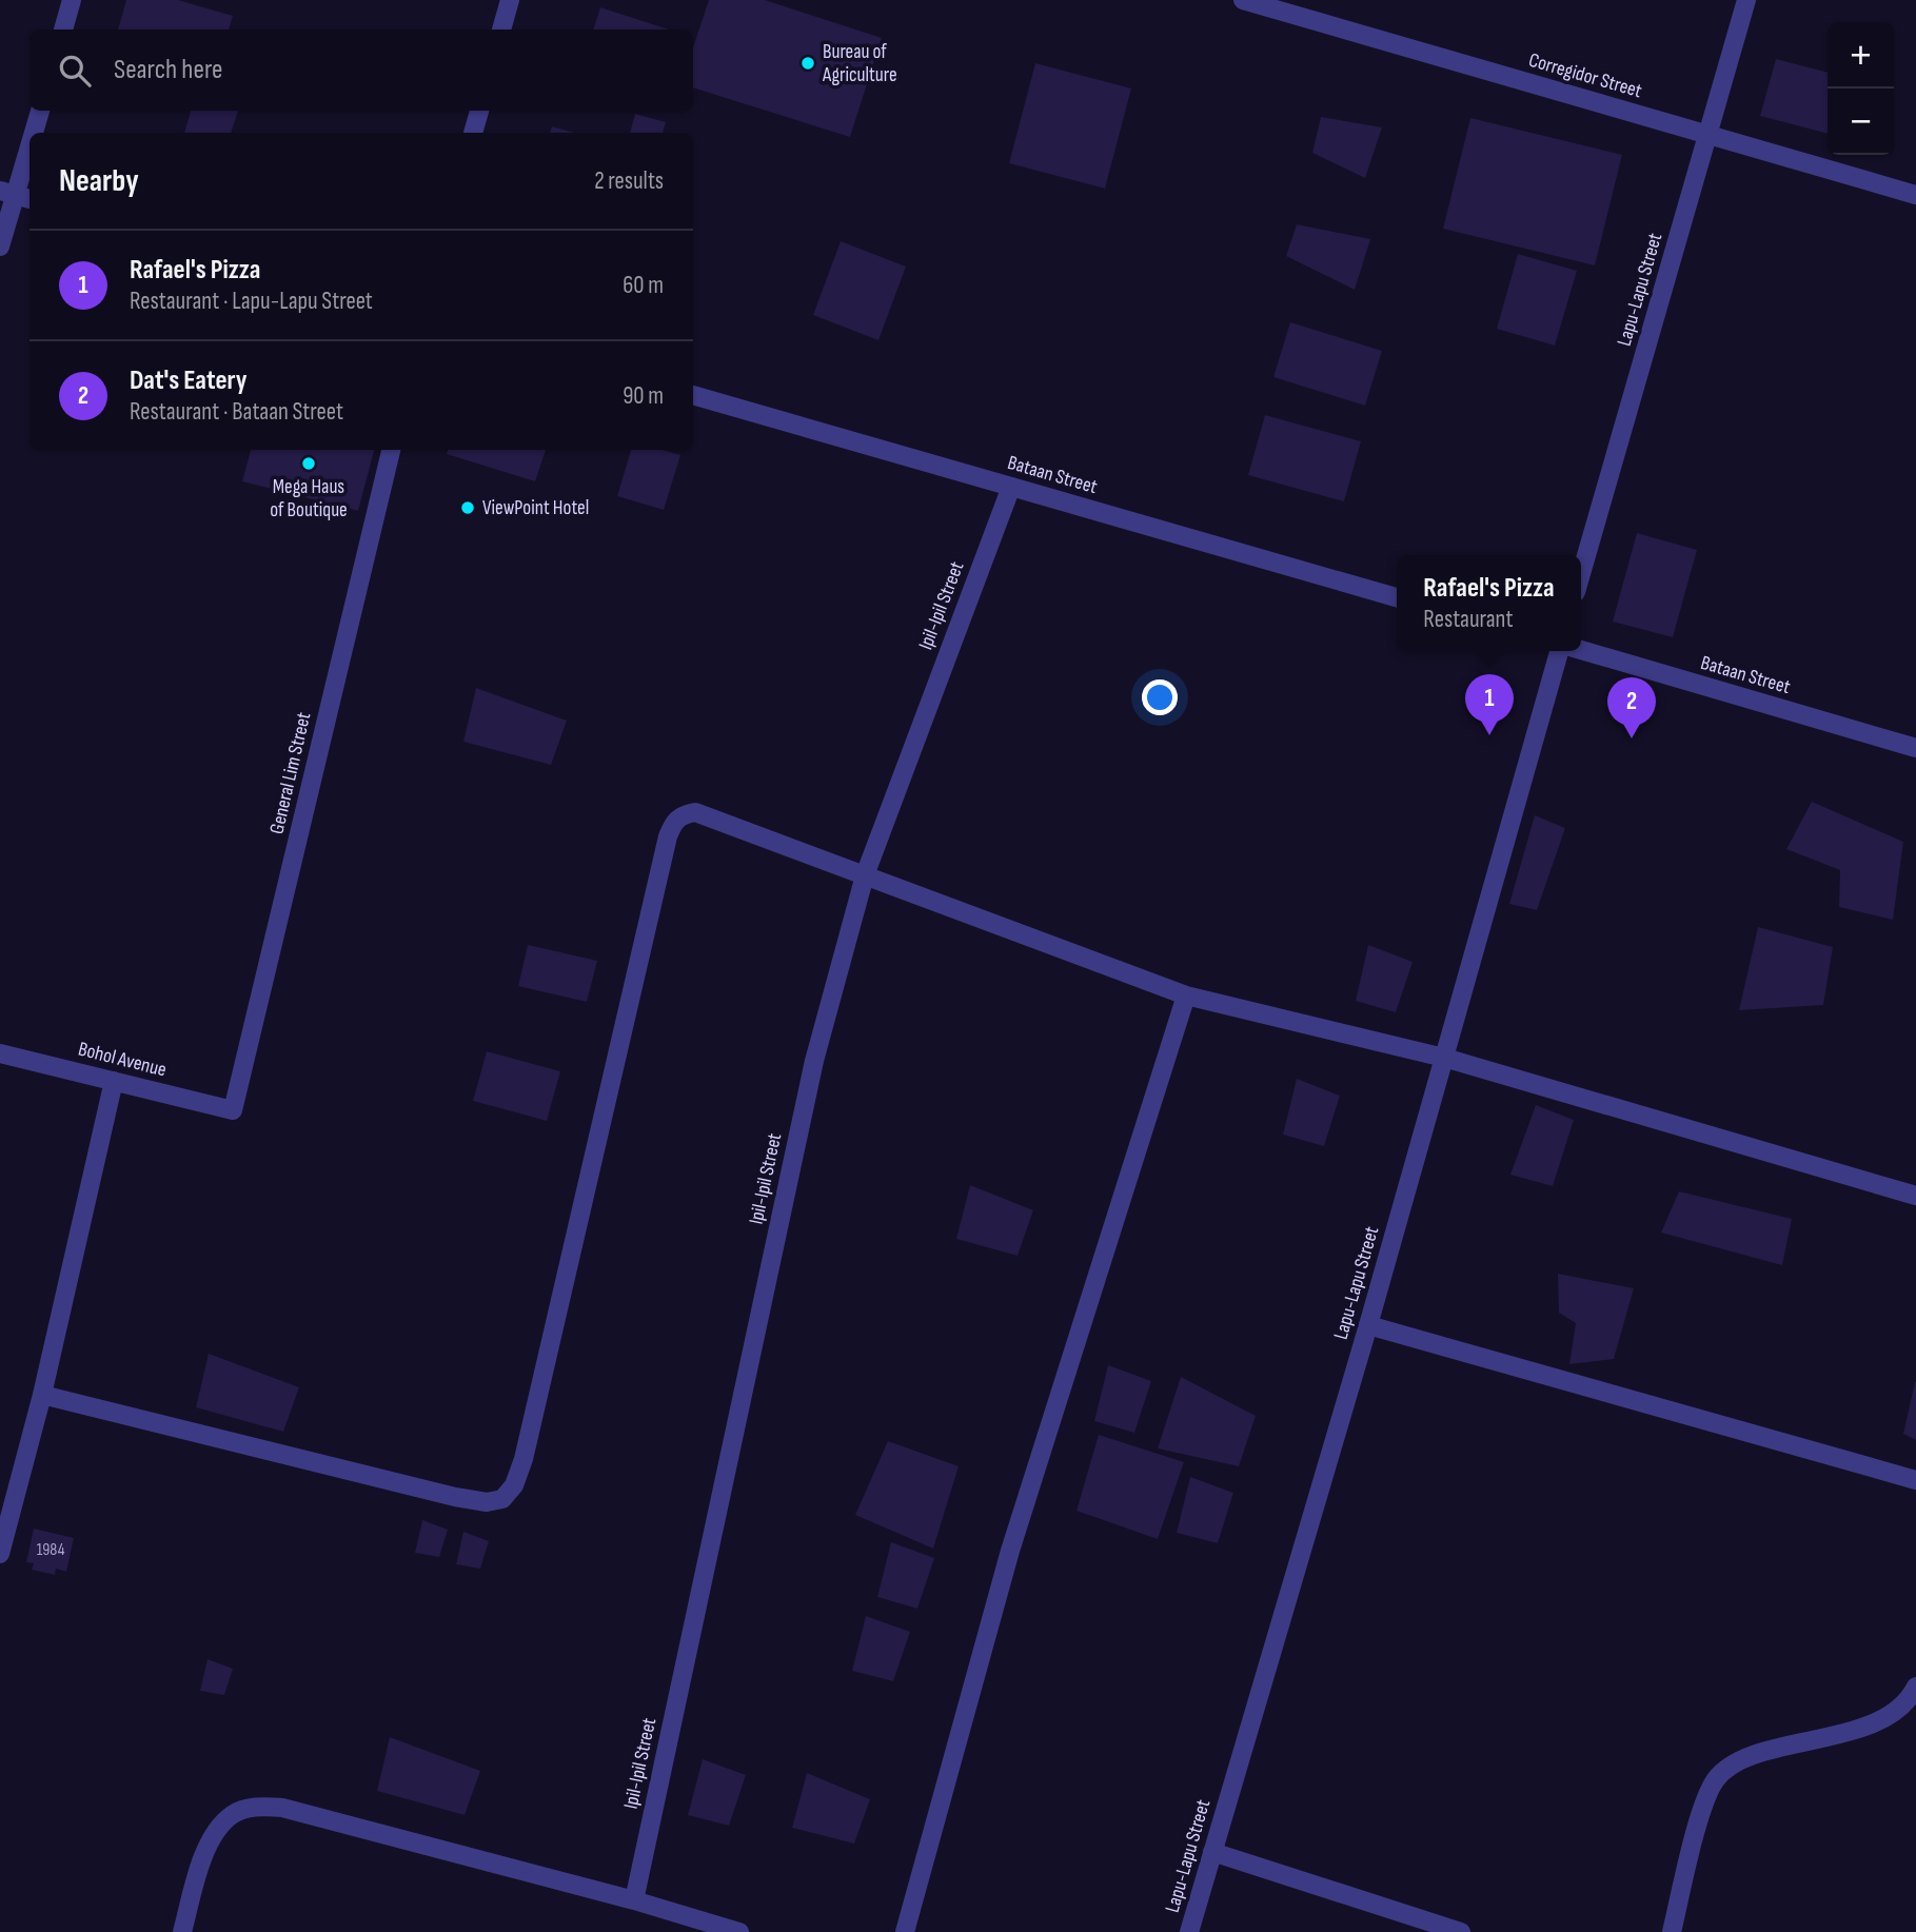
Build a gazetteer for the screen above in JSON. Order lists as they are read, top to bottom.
{
  "streets": {
    "street": [
      "Corregidor Street",
      "Lapu-Lapu Street",
      "Bataan Street",
      "Ipil-Ipil Street",
      "General Lim Street",
      "Bohol Avenue"
    ]
  },
  "crossings": [
    ["Corregidor Street", "Lapu-Lapu Street"],
    ["Bataan Street", "Ipil-Ipil Street"],
    ["General Lim Street", "Bohol Avenue"]
  ],
  "places": ["Bureau of Agriculture", "Mega Haus of Boutique", "ViewPoint Hotel"],
  "house_numbers": ["1984"],
  "page": {
    "map_buttons": ["+", "−"],
    "search": "Search here",
    "heading": ["Nearby", "2 results"],
    "list": [
      {
        "mark": "1",
        "name": "Rafael's Pizza",
        "note": "Restaurant · Lapu-Lapu Street",
        "value": "60 m"
      },
      {
        "mark": "2",
        "name": "Dat's Eatery",
        "note": "Restaurant · Bataan Street",
        "value": "90 m"
      }
    ],
    "popup": ["Rafael's Pizza", "Restaurant"],
    "pins": ["1", "2"]
  }
}
